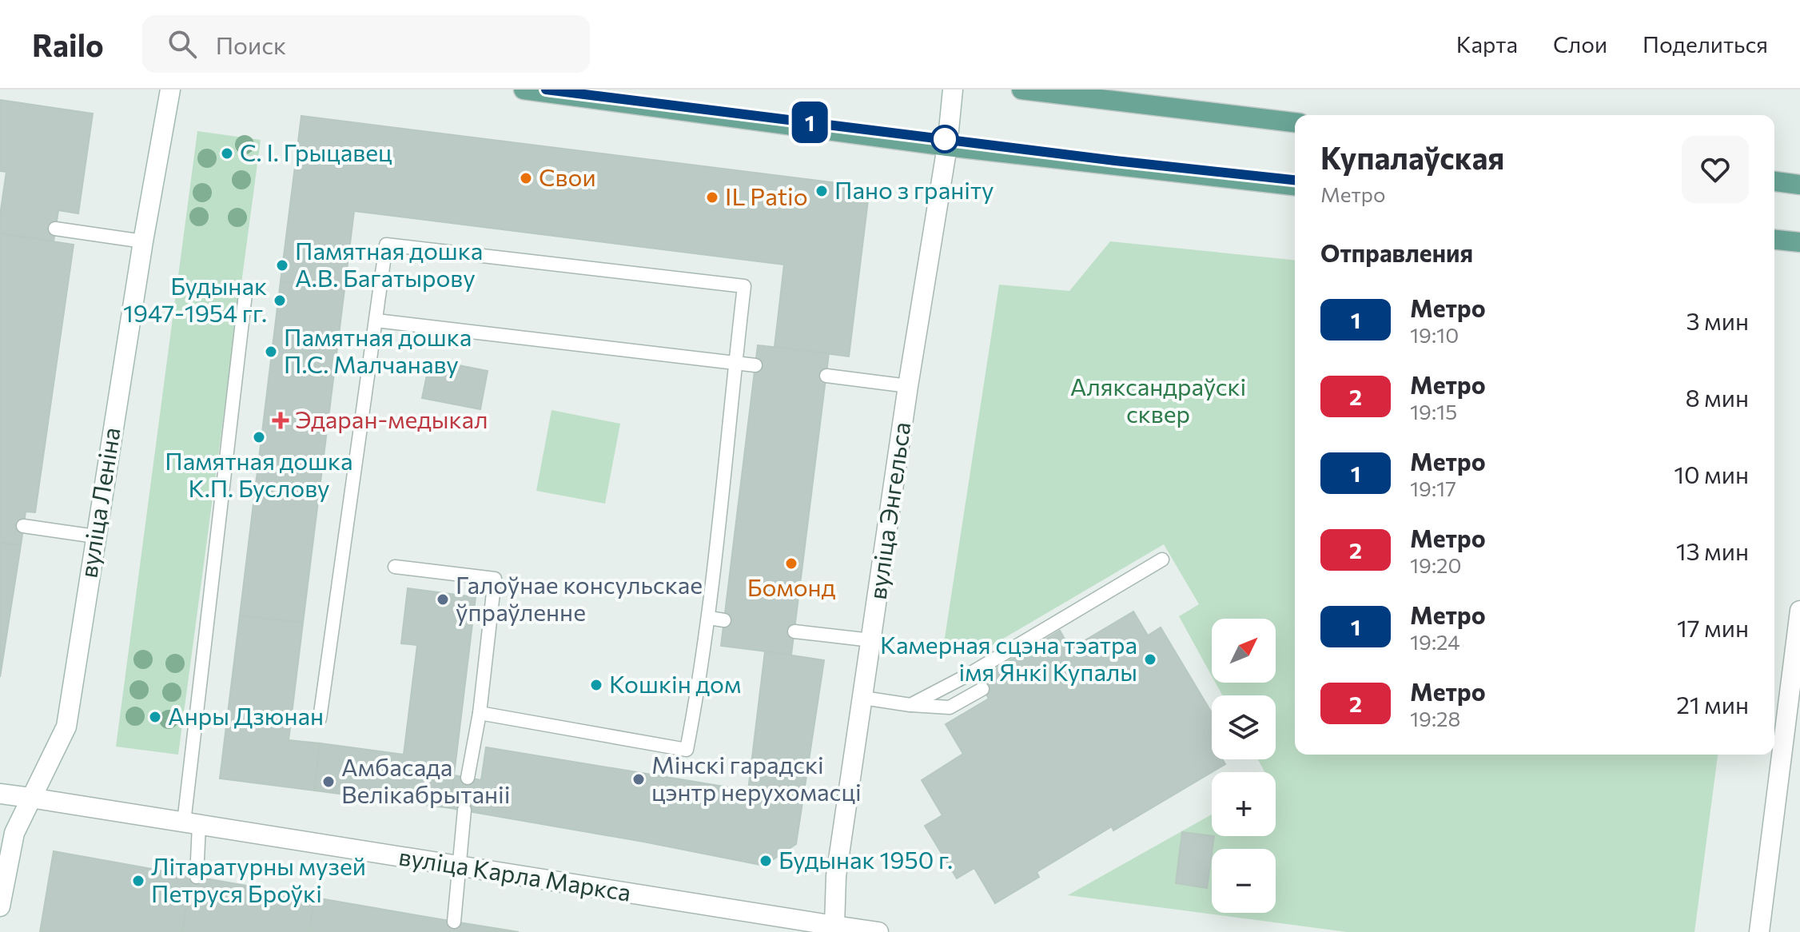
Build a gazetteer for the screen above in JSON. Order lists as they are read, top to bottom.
{
  "streets": {
    "street": ["вуліца Леніна", "вуліца Энгельса", "вуліца Карла Маркса"]
  },
  "crossings": [
    ["вуліца Леніна", "вуліца Карла Маркса"],
    ["вуліца Энгельса", "вуліца Карла Маркса"]
  ],
  "parks": ["Аляксандраўскі сквер"],
  "places": {
    "other": [
      "С. І. Грыцавец",
      "Свои",
      "Пано з граніту",
      "IL Patio",
      "Памятная дошка А.В. Багатырову",
      "Будынак 1947-1954 гг.",
      "Памятная дошка П.С. Малчанаву",
      "Памятная дошка К.П. Буслову",
      "Бомонд",
      "Галоўнае консульскае ўпраўленне",
      "Камерная сцэна тэатра імя Янкі Купалы",
      "Кошкін дом",
      "Анры Дзюнан",
      "Мінскі гарадскі цэнтр нерухомасці",
      "Амбасада Велікабрытаніі",
      "Будынак 1950 г.",
      "Літаратурны музей Петруся Броўкі"
    ],
    "health": ["Эдаран-медыкал"]
  },
  "lines": ["metro line 1"],
  "north": "top right",
  "page": {
    "header": "Railo",
    "search": "Поиск",
    "nav": ["Карта", "Слои", "Поделиться"],
    "on_map": "1",
    "heading": [
      ["Купалаўская", "Метро"],
      "Отправления"
    ],
    "list": [
      {
        "mark": "1",
        "name": "Метро",
        "note": "19:10",
        "value": "3 мин"
      },
      {
        "mark": "2",
        "name": "Метро",
        "note": "19:15",
        "value": "8 мин"
      },
      {
        "mark": "1",
        "name": "Метро",
        "note": "19:17",
        "value": "10 мин"
      },
      {
        "mark": "2",
        "name": "Метро",
        "note": "19:20",
        "value": "13 мин"
      },
      {
        "mark": "1",
        "name": "Метро",
        "note": "19:24",
        "value": "17 мин"
      },
      {
        "mark": "2",
        "name": "Метро",
        "note": "19:28",
        "value": "21 мин"
      }
    ],
    "map_buttons": ["+", "−"]
  }
}
